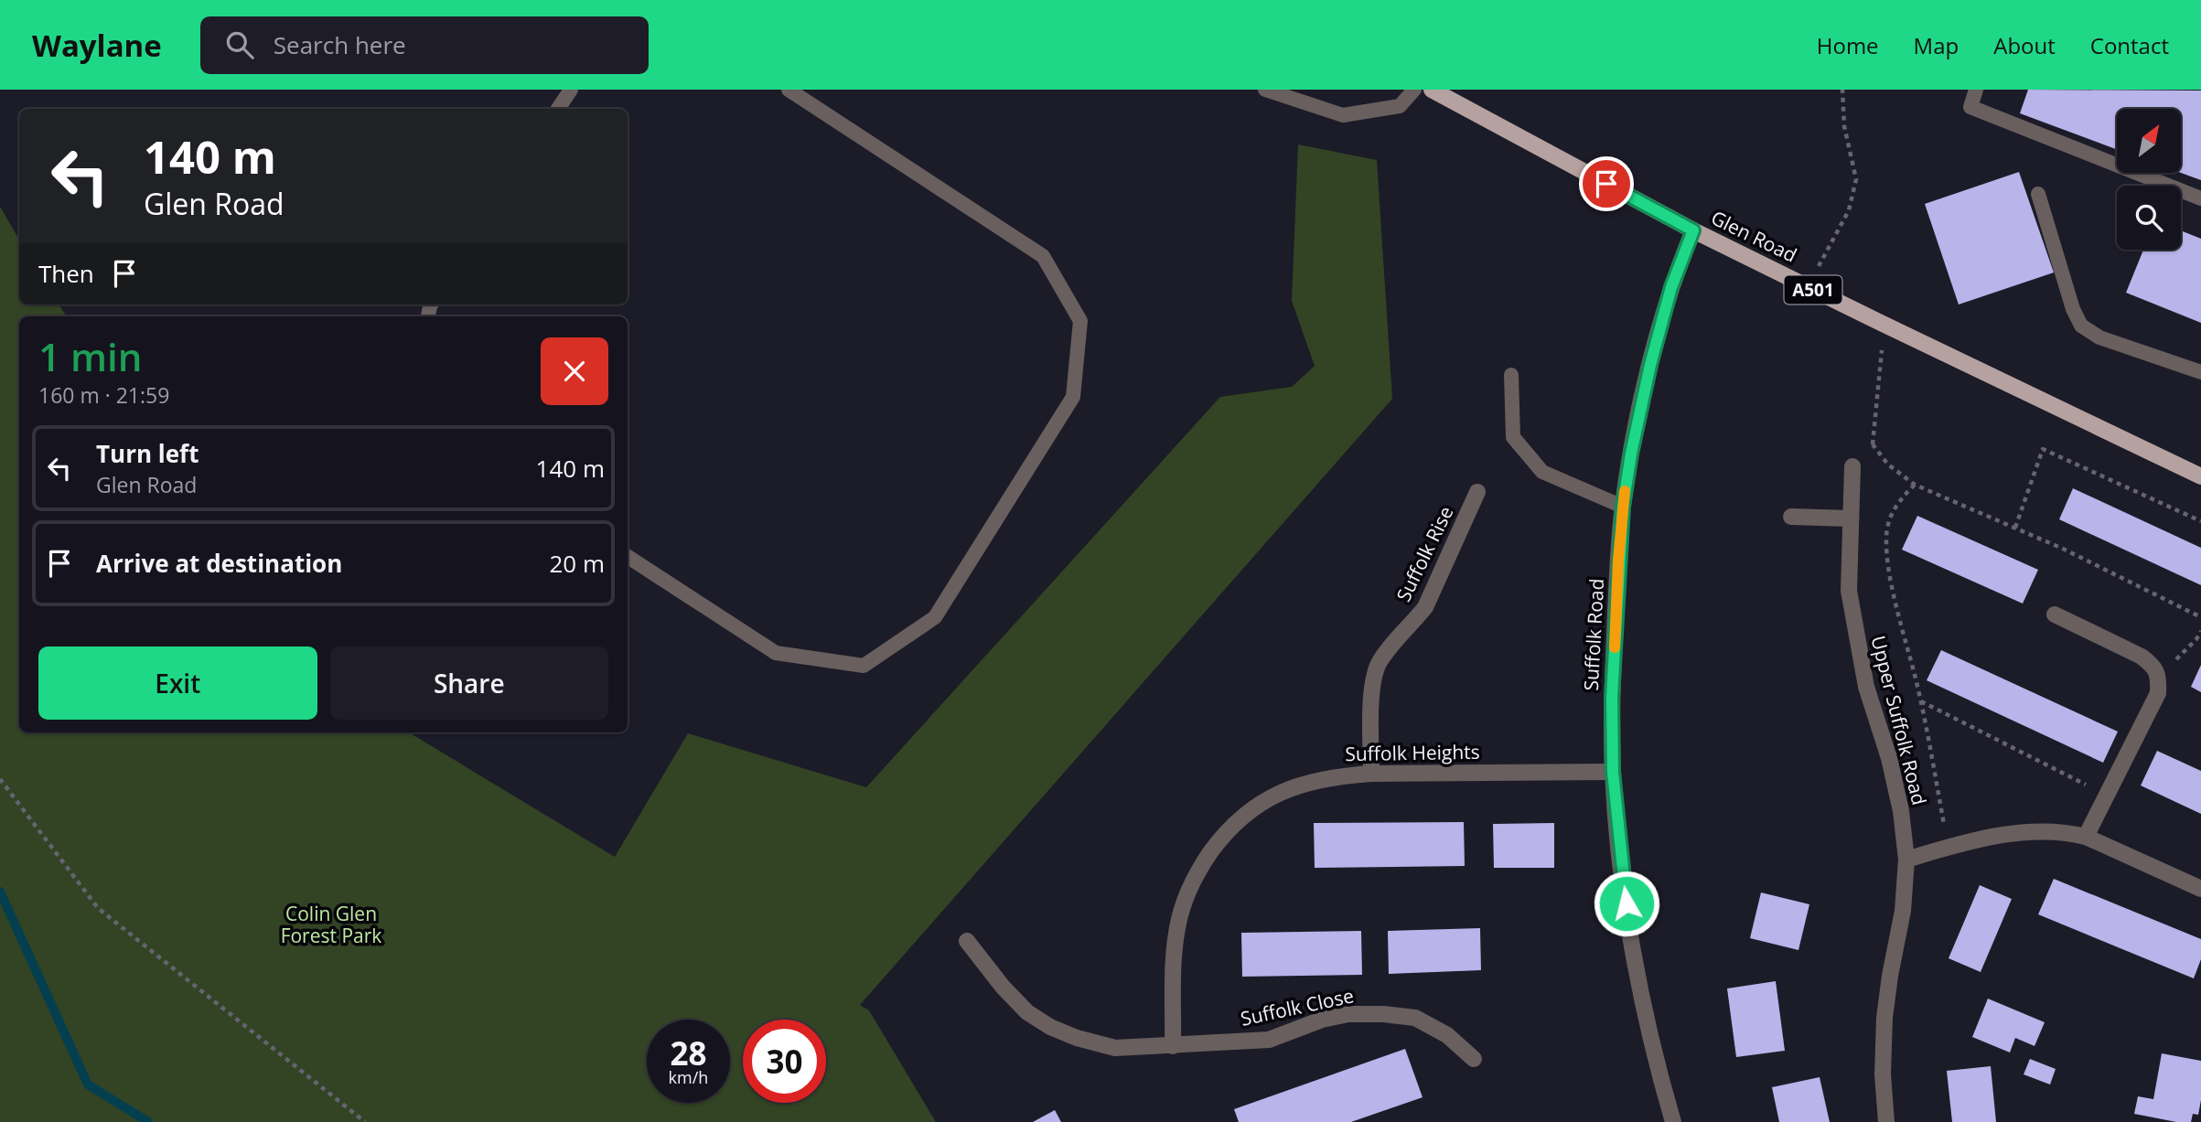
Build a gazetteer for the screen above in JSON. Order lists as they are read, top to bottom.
{
  "streets": {
    "main road": ["Glen Road", "A501"],
    "street": [
      "Suffolk Rise",
      "Suffolk Road",
      "Upper Suffolk Road",
      "Suffolk Heights",
      "Suffolk Close"
    ]
  },
  "crossings": [
    ["Glen Road", "Suffolk Road"],
    ["Suffolk Rise", "Suffolk Heights"],
    ["Suffolk Road", "Suffolk Heights"],
    ["Suffolk Heights", "Suffolk Close"]
  ],
  "parks": ["Colin Glen Forest Park"],
  "north": "top right",
  "page": {
    "header": "Waylane",
    "search": "Search here",
    "nav": [
      "Home",
      "Map",
      "About",
      "Contact"
    ],
    "turn": ["140 m", "Glen Road"],
    "then": "Then",
    "heading": ["1 min", "160 m · 21:59"],
    "list": [
      {
        "name": "Turn left",
        "note": "Glen Road",
        "value": "140 m"
      },
      {
        "name": "Arrive at destination",
        "value": "20 m"
      }
    ],
    "buttons": ["Exit", "Share"],
    "speed": "28 km/h",
    "limit": "30"
  }
}
